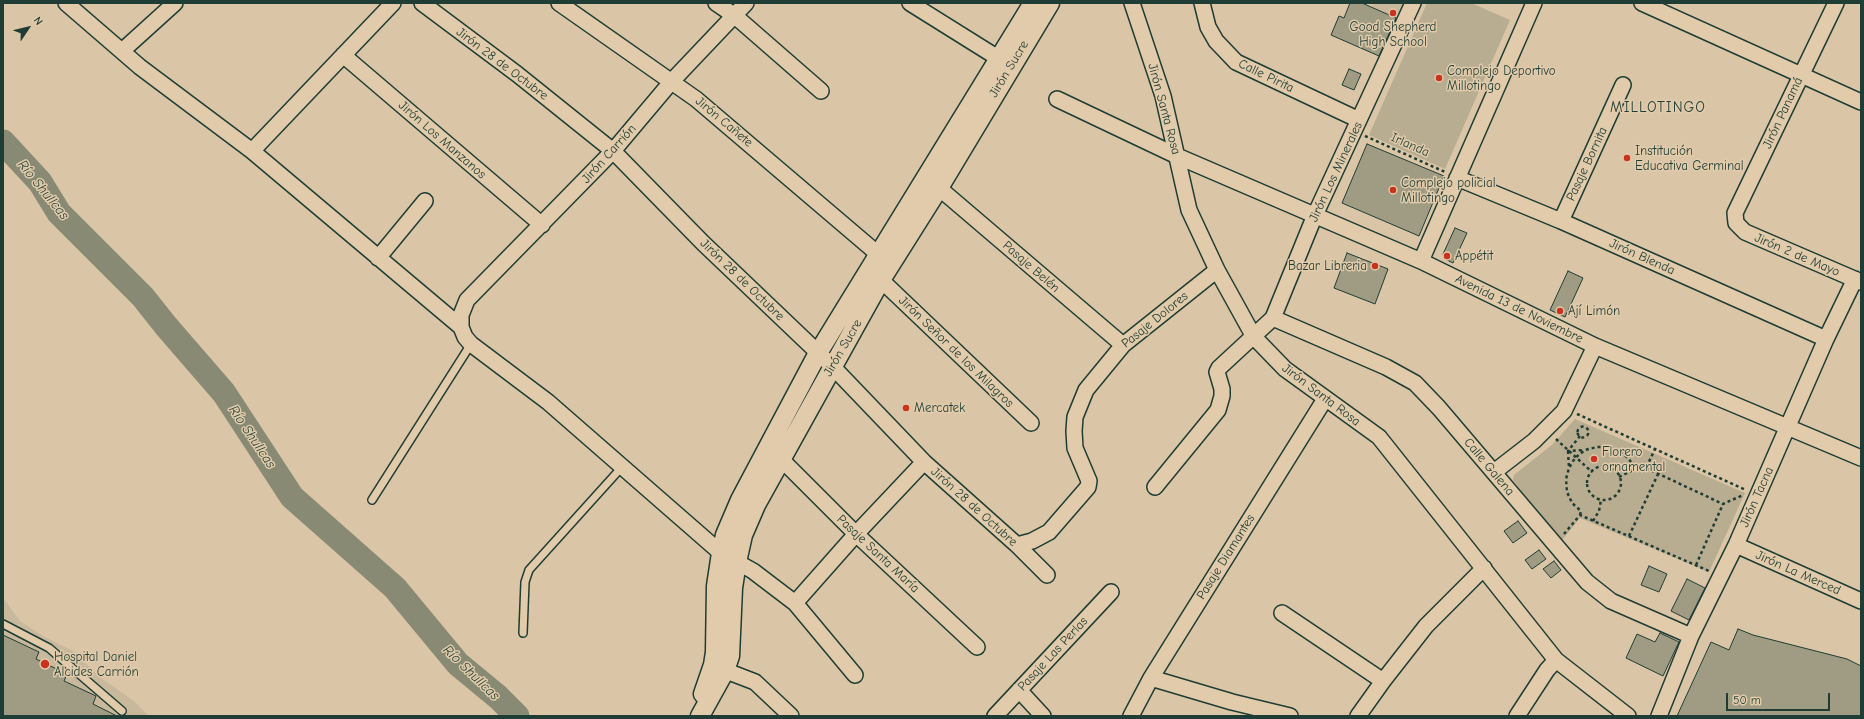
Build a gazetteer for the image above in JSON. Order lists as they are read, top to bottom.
{
  "streets": {
    "street": [
      "Jirón 28 de Octubre",
      "Jirón Sucre",
      "Calle Pirita",
      "Jirón Santa Rosa",
      "Jirón Panamá",
      "Jirón Cañete",
      "Jirón Los Manzanos",
      "Jirón Carrión",
      "Pasaje Bornita",
      "Jirón Los Minerales",
      "Jirón 2 de Mayo",
      "Jirón Blenda",
      "Pasaje Belén",
      "Avenida 13 de Noviembre",
      "Pasaje Dolores",
      "Jirón Señor de los Milagros",
      "Calle Galena",
      "Jirón Tacna",
      "Pasaje Santa María",
      "Pasaje Diamantes",
      "Jirón La Merced",
      "Pasaje Las Perlas"
    ],
    "path": ["Irlanda"]
  },
  "crossings": [
    ["Jirón 28 de Octubre", "Jirón Sucre"],
    ["Jirón 28 de Octubre", "Jirón Carrión"],
    ["Jirón 28 de Octubre", "Pasaje Dolores"],
    ["Jirón Sucre", "Jirón Cañete"],
    ["Jirón Sucre", "Pasaje Belén"],
    ["Jirón Sucre", "Jirón Señor de los Milagros"],
    ["Jirón Sucre", "Pasaje Santa María"],
    ["Calle Pirita", "Irlanda"],
    ["Calle Pirita", "Jirón Los Minerales"],
    ["Jirón Santa Rosa", "Jirón Los Minerales"],
    ["Jirón Santa Rosa", "Avenida 13 de Noviembre"],
    ["Jirón Santa Rosa", "Pasaje Dolores"],
    ["Jirón Santa Rosa", "Pasaje Diamantes"],
    ["Jirón Panamá", "Jirón 2 de Mayo"],
    ["Jirón Cañete", "Jirón Carrión"],
    ["Jirón Los Manzanos", "Jirón Carrión"],
    ["Irlanda", "Jirón Los Minerales"],
    ["Irlanda", "Jirón Blenda"],
    ["Pasaje Bornita", "Jirón Blenda"],
    ["Jirón Los Minerales", "Avenida 13 de Noviembre"],
    ["Jirón Los Minerales", "Calle Galena"],
    ["Jirón 2 de Mayo", "Jirón Tacna"],
    ["Jirón Blenda", "Jirón Tacna"],
    ["Pasaje Belén", "Pasaje Dolores"],
    ["Avenida 13 de Noviembre", "Jirón Tacna"],
    ["Calle Galena", "Jirón Tacna"],
    ["Jirón Tacna", "Jirón La Merced"]
  ],
  "districts": ["MILLOTINGO"],
  "water": ["Río Shullcas"],
  "places": [
    "Good Shepherd High School",
    "Complejo Deportivo Millotingo",
    "Institución Educativa Germinal",
    "Complejo policial Millotingo",
    "Appétit",
    "Bazar Libreria",
    "Ají Limón",
    "Mercatek",
    "Florero ornamental",
    "Hospital Daniel Alcides Carrión"
  ],
  "scale_bar": "50 m",
  "north": "top right"
}
